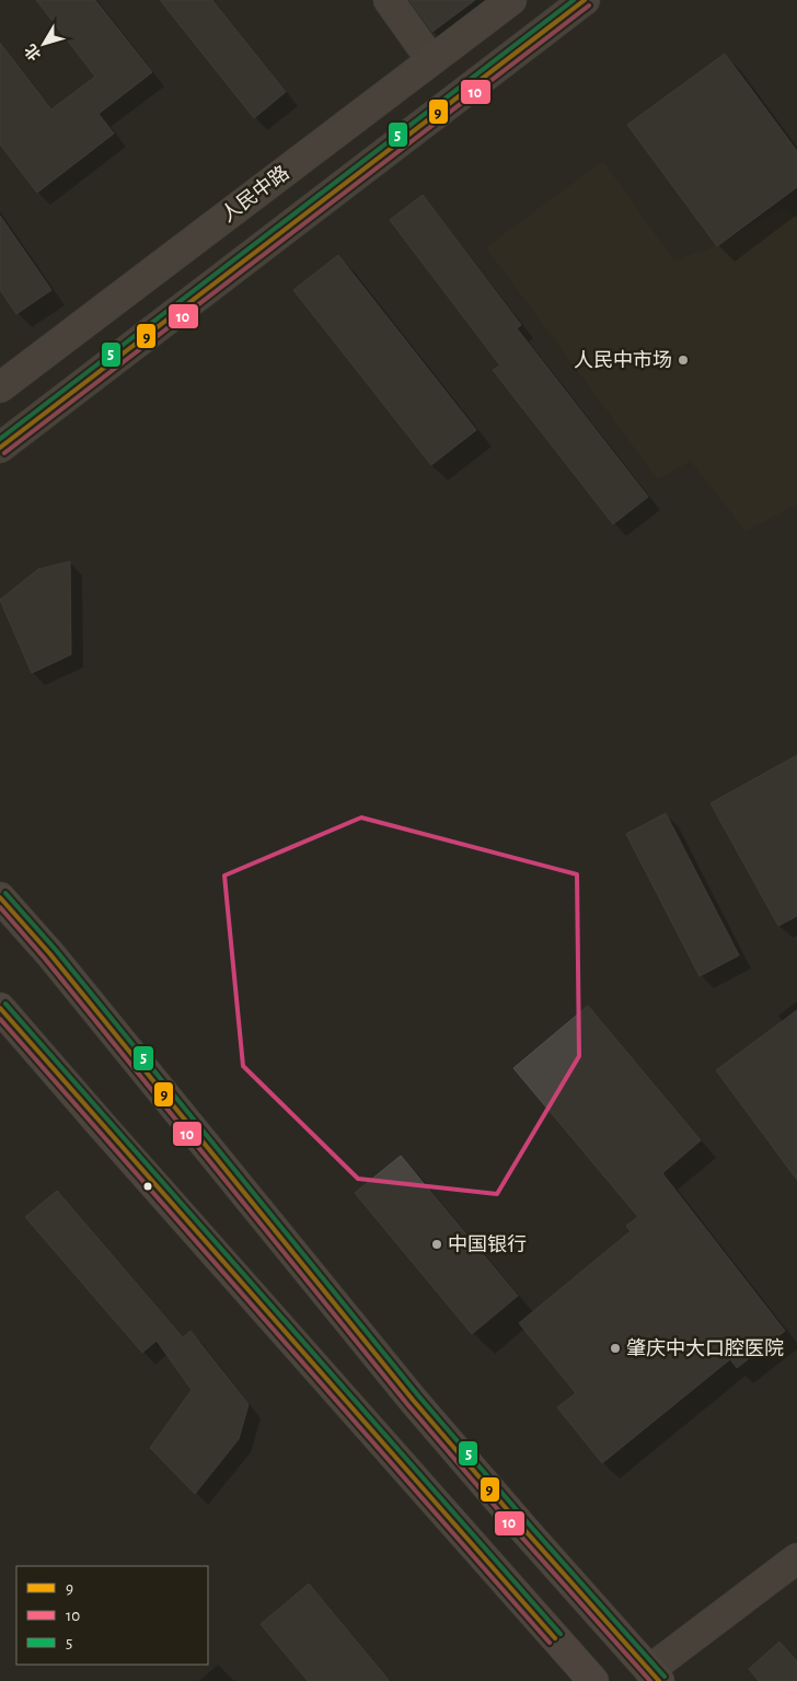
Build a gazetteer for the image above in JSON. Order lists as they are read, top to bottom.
{
  "streets": {
    "main road": ["人民中路"]
  },
  "places": ["人民中市场", "中国银行", "肇庆中大口腔医院"],
  "lines": ["transit line 9", "transit line 5", "transit line 10"],
  "legend": ["9", "10", "5"],
  "north": "bottom left"
}
